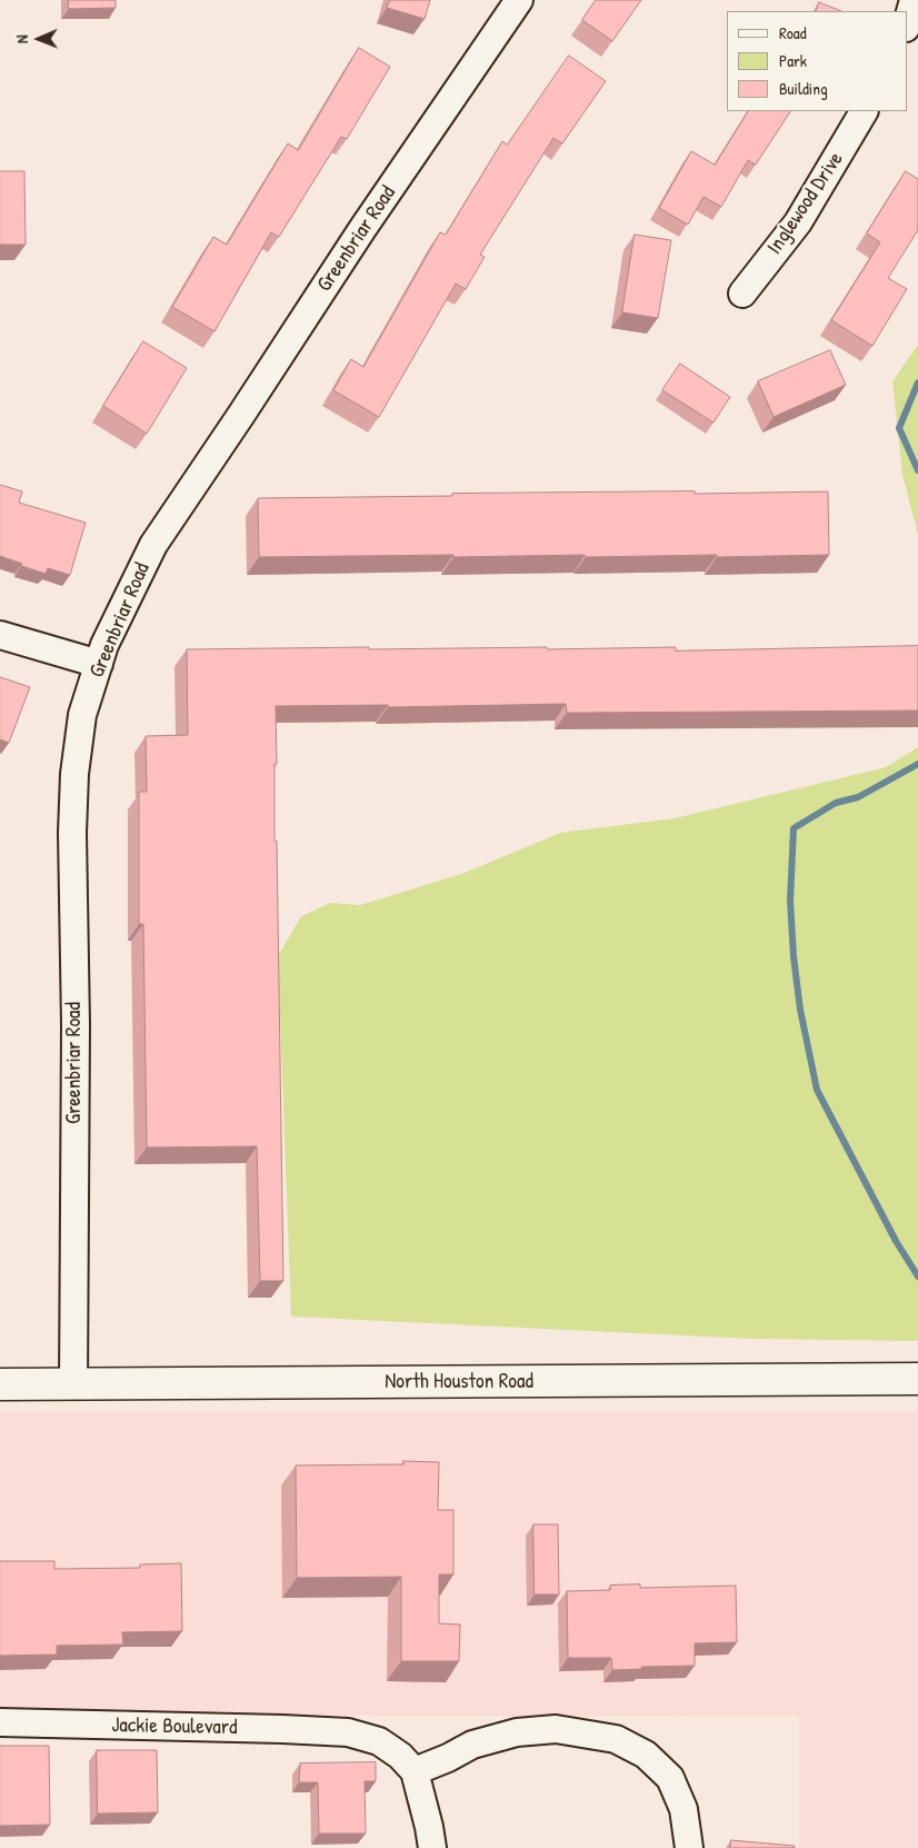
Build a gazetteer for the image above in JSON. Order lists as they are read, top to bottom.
{
  "streets": {
    "street": [
      "Inglewood Drive",
      "Greenbriar Road",
      "North Houston Road",
      "Jackie Boulevard"
    ]
  },
  "crossings": [
    ["Greenbriar Road", "North Houston Road"]
  ],
  "legend": ["Road", "Park", "Building"],
  "north": "left"
}
